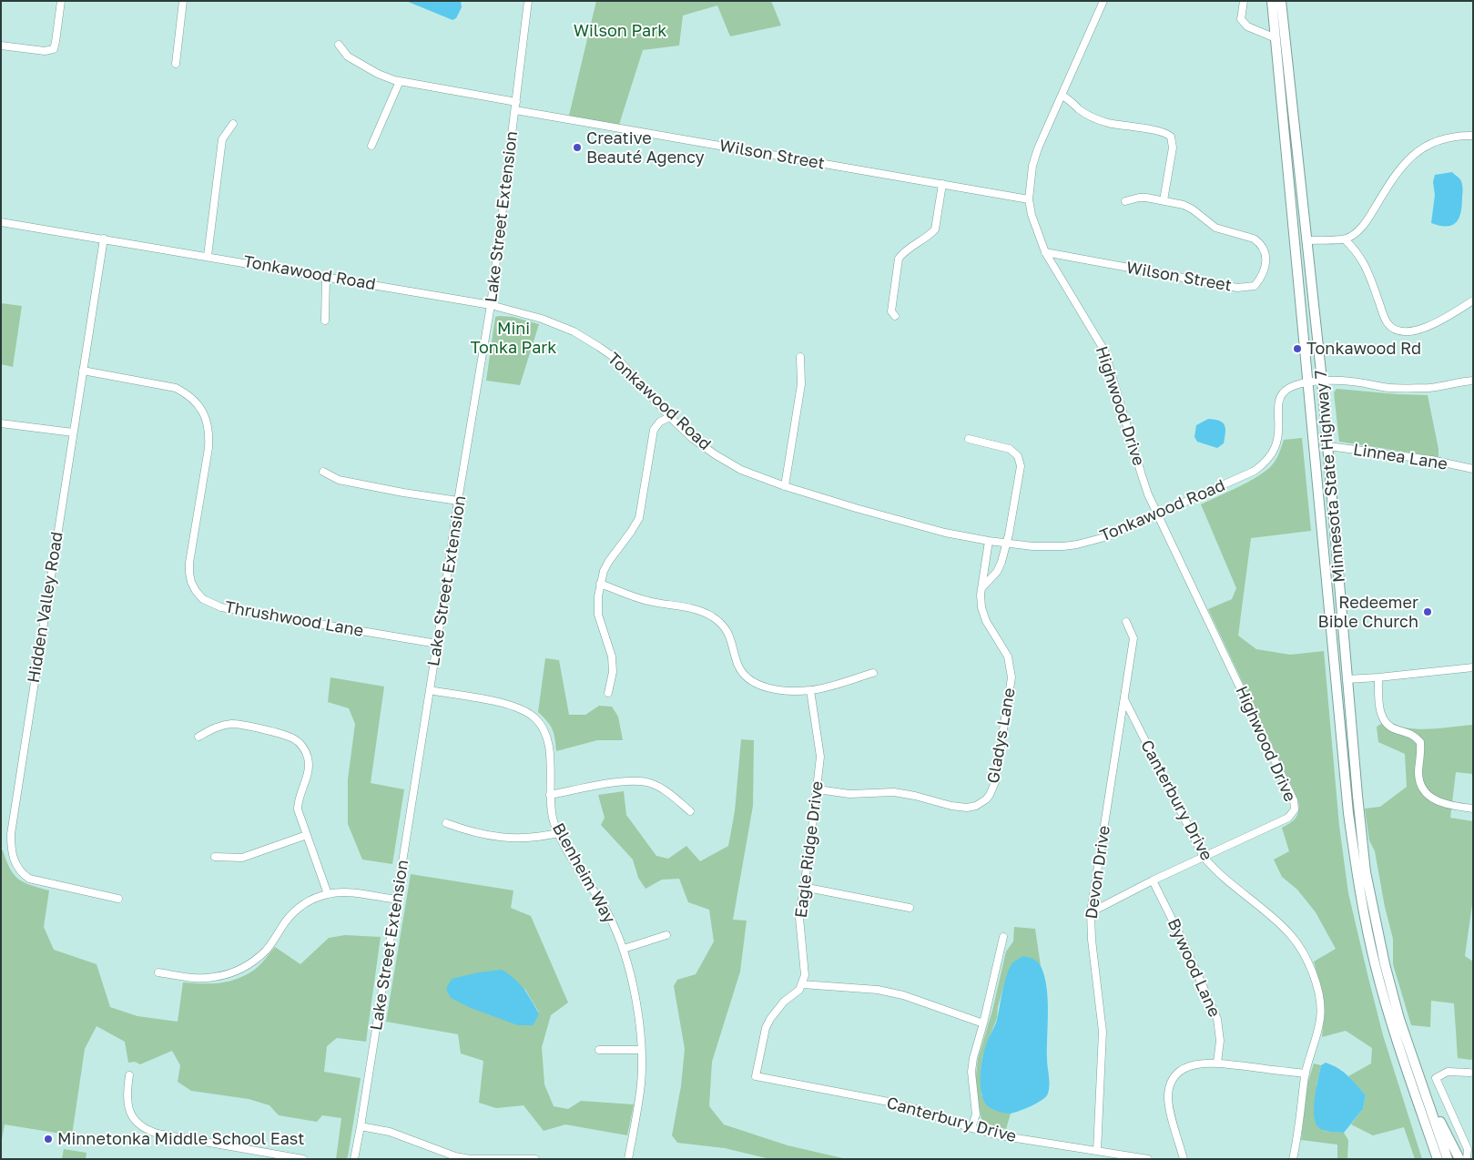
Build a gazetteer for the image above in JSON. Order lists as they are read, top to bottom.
{
  "streets": {
    "main road": ["Minnesota State Highway 7"],
    "street": [
      "Wilson Street",
      "Lake Street Extension",
      "Tonkawood Road",
      "Highwood Drive",
      "Linnea Lane",
      "Hidden Valley Road",
      "Thrushwood Lane",
      "Gladys Lane",
      "Canterbury Drive",
      "Eagle Ridge Drive",
      "Devon Drive",
      "Blenheim Way",
      "Bywood Lane"
    ]
  },
  "crossings": [
    ["Wilson Street", "Lake Street Extension"],
    ["Wilson Street", "Highwood Drive"],
    ["Lake Street Extension", "Tonkawood Road"],
    ["Lake Street Extension", "Thrushwood Lane"],
    ["Lake Street Extension", "Blenheim Way"],
    ["Tonkawood Road", "Highwood Drive"],
    ["Tonkawood Road", "Minnesota State Highway 7"],
    ["Tonkawood Road", "Hidden Valley Road"],
    ["Tonkawood Road", "Gladys Lane"],
    ["Highwood Drive", "Canterbury Drive"],
    ["Linnea Lane", "Minnesota State Highway 7"],
    ["Hidden Valley Road", "Thrushwood Lane"],
    ["Gladys Lane", "Eagle Ridge Drive"],
    ["Canterbury Drive", "Eagle Ridge Drive"],
    ["Canterbury Drive", "Devon Drive"]
  ],
  "parks": ["Wilson Park", "Mini Tonka Park"],
  "places": [
    "Creative Beauté Agency",
    "Tonkawood Rd",
    "Redeemer Bible Church",
    "Minnetonka Middle School East"
  ]
}
